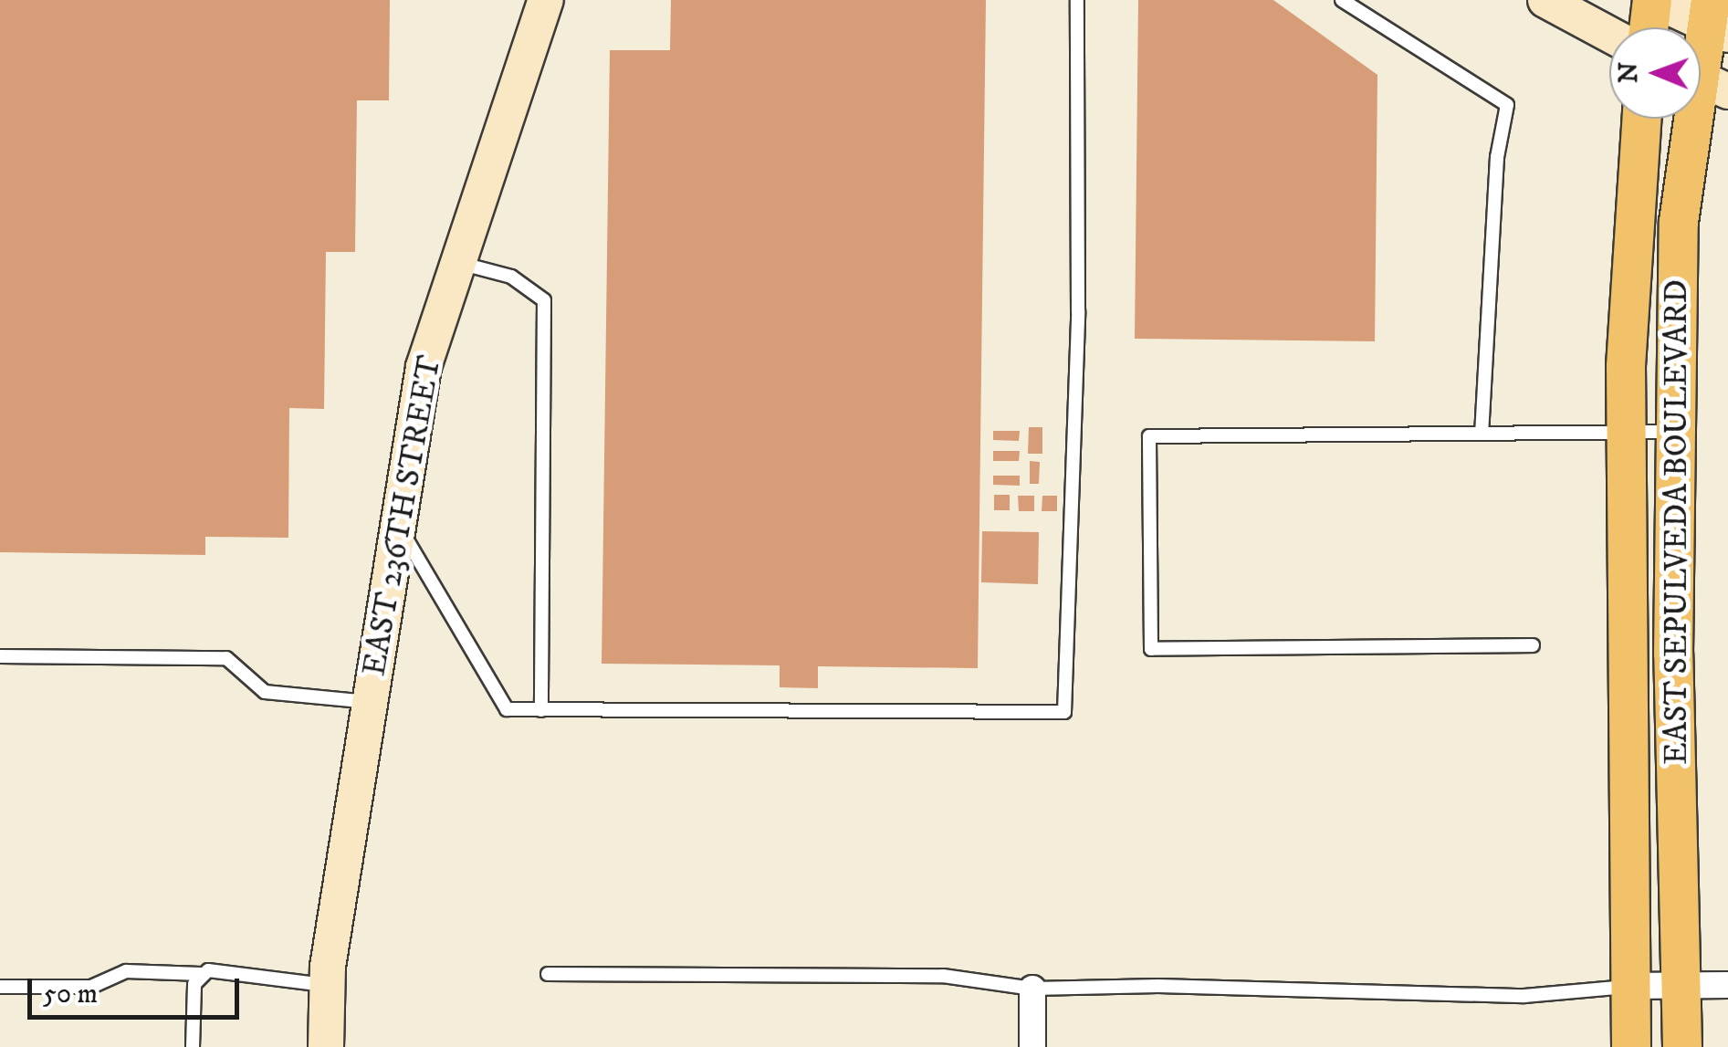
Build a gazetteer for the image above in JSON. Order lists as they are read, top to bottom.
{
  "streets": {
    "main road": ["EAST SEPULVEDA BOULEVARD"],
    "street": ["EAST 236TH STREET"]
  },
  "scale_bar": "50 m",
  "north": "left"
}
